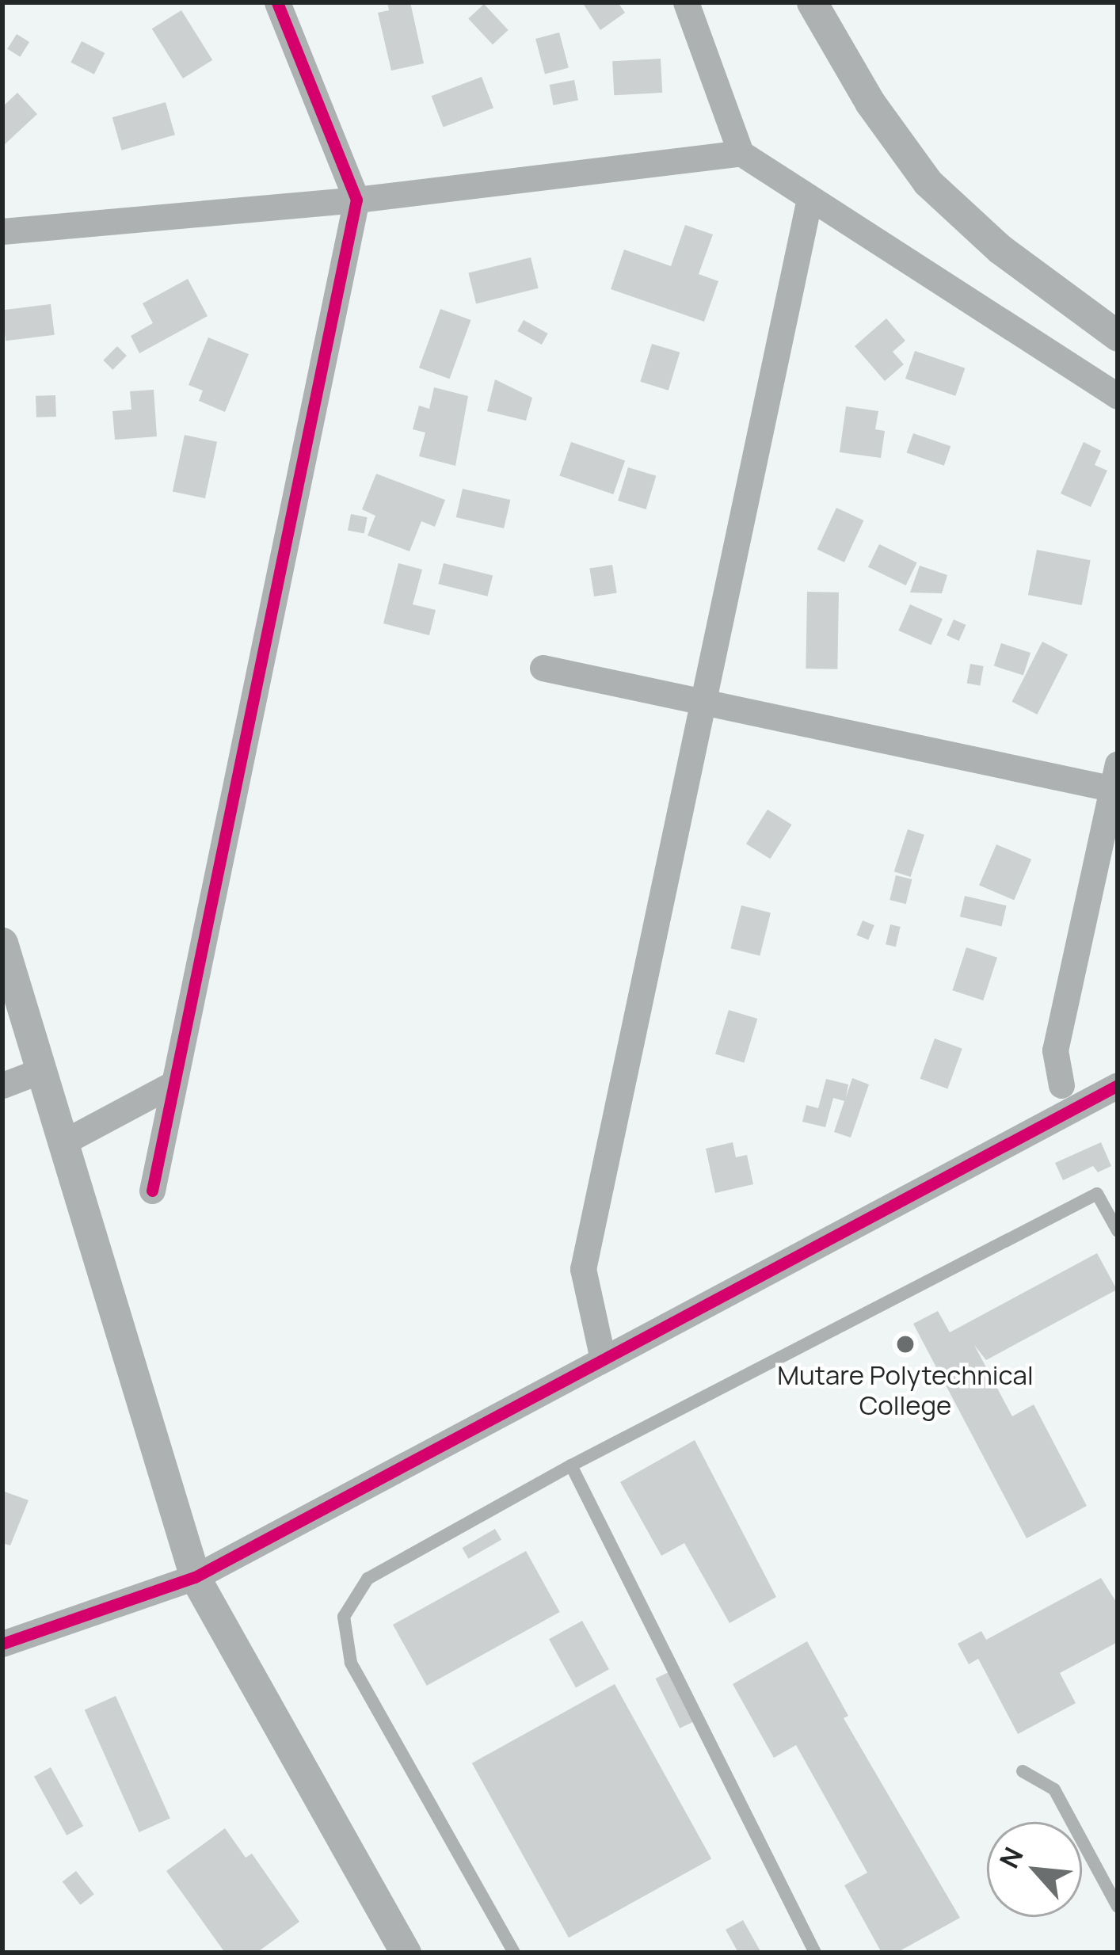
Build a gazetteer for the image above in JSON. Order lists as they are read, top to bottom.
{
  "places": ["Mutare Polytechnical College"],
  "north": "top left"
}
